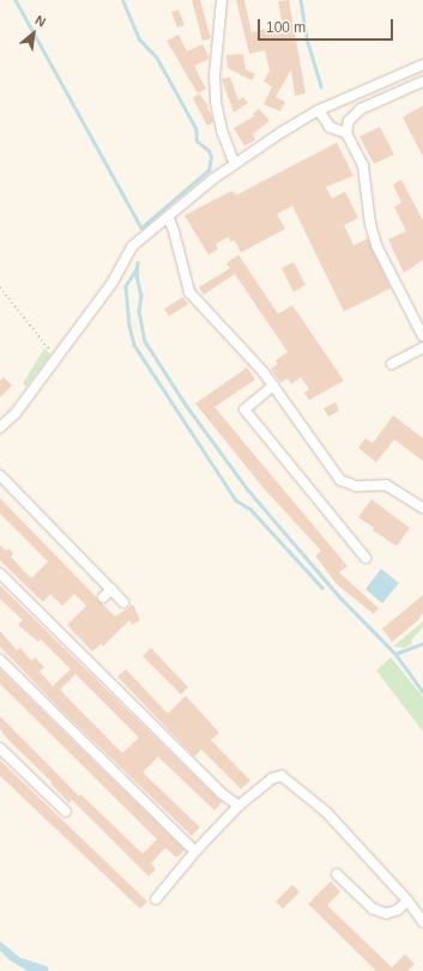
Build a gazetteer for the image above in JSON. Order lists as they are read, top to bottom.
{
  "scale_bar": "100 m",
  "north": "top right"
}
